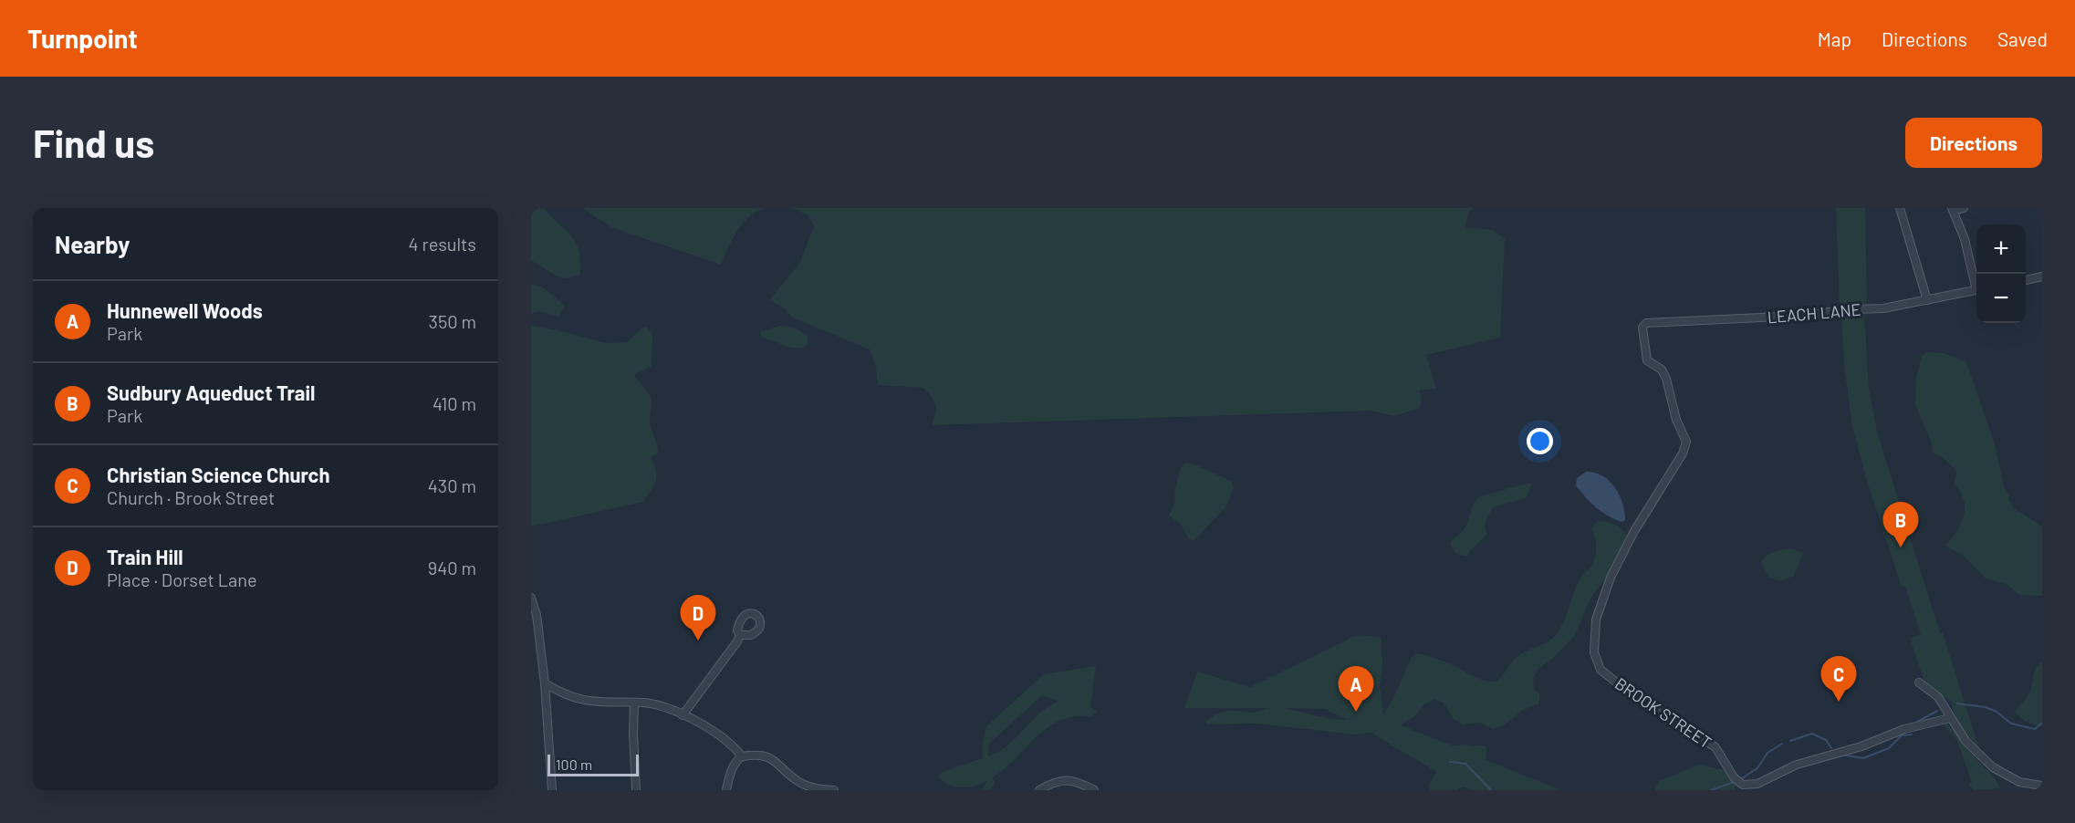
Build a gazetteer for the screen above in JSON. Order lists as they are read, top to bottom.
{
  "streets": {
    "street": ["LEACH LANE", "BROOK STREET"]
  },
  "crossings": [
    ["LEACH LANE", "BROOK STREET"]
  ],
  "scale_bar": "100 m",
  "page": {
    "header": "Turnpoint",
    "nav": ["Map", "Directions", "Saved"],
    "buttons": "Directions",
    "title": "Find us",
    "heading": ["Nearby", "4 results"],
    "map_buttons": ["+", "−"],
    "list": [
      {
        "mark": "A",
        "name": "Hunnewell Woods",
        "note": "Park",
        "value": "350 m"
      },
      {
        "mark": "B",
        "name": "Sudbury Aqueduct Trail",
        "note": "Park",
        "value": "410 m"
      },
      {
        "mark": "C",
        "name": "Christian Science Church",
        "note": "Church · Brook Street",
        "value": "430 m"
      },
      {
        "mark": "D",
        "name": "Train Hill",
        "note": "Place · Dorset Lane",
        "value": "940 m"
      }
    ],
    "pins": [
      "B",
      "D",
      "C",
      "A"
    ],
    "scale": "100 m"
  }
}
